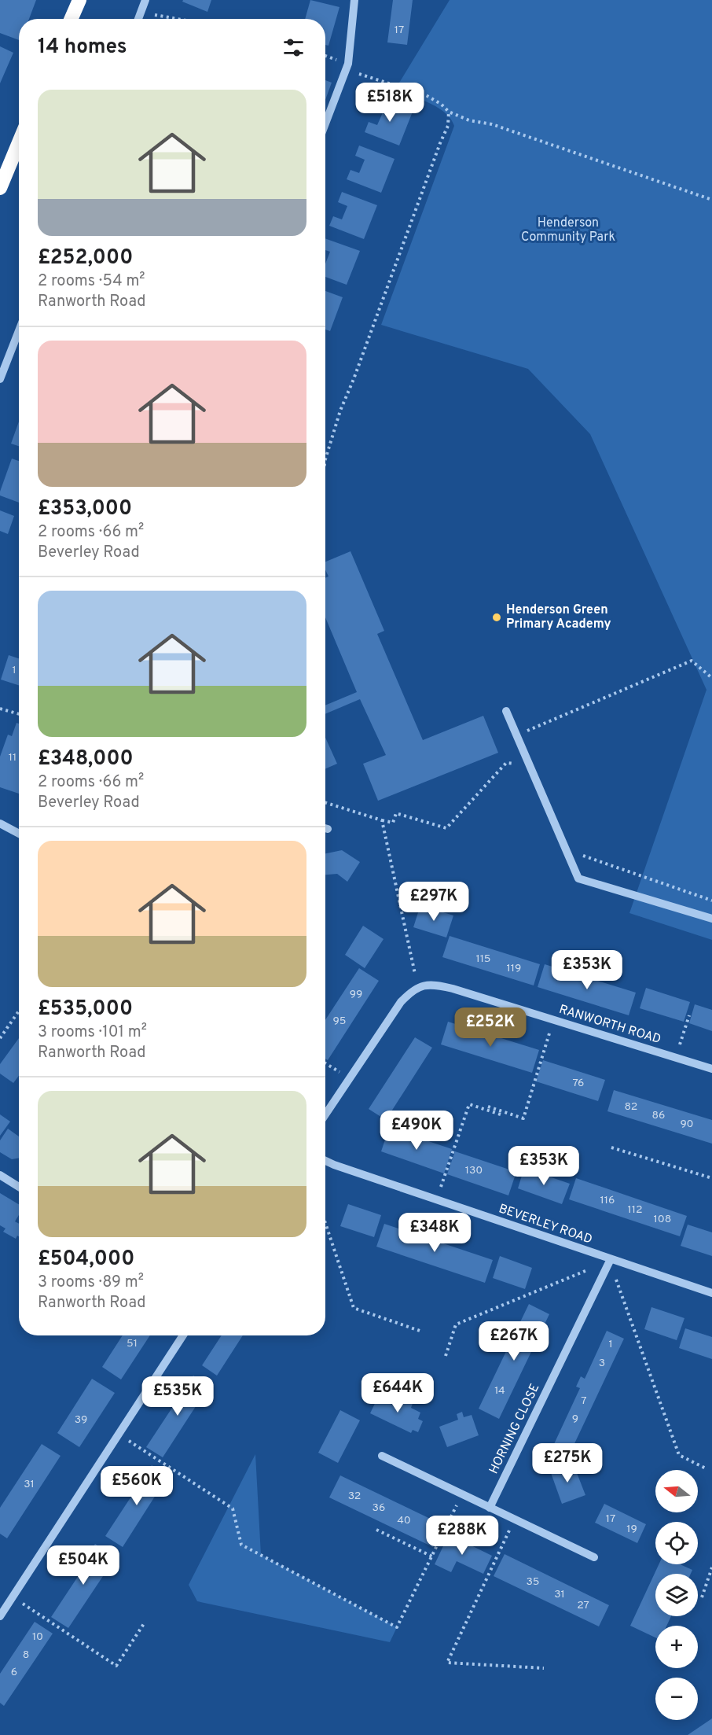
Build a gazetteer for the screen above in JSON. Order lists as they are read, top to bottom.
{
  "streets": {
    "street": ["RANWORTH ROAD", "BEVERLEY ROAD", "HORNING CLOSE"]
  },
  "crossings": [
    ["BEVERLEY ROAD", "HORNING CLOSE"]
  ],
  "parks": ["Henderson Community Park"],
  "places": ["Henderson Green Primary Academy"],
  "house_numbers": [
    "17",
    "1",
    "11",
    "115",
    "119",
    "99",
    "95",
    "76",
    "82",
    "86",
    "90",
    "130",
    "116",
    "112",
    "108",
    "51",
    "1",
    "3",
    "14",
    "7",
    "9",
    "39",
    "31",
    "32",
    "36",
    "17",
    "40",
    "19",
    "35",
    "31",
    "27",
    "10",
    "8",
    "6"
  ],
  "north": "left",
  "page": {
    "heading": "14 homes",
    "list": [
      {
        "name": "£252,000",
        "note": "2 rooms · 54 m² · Ranworth Road"
      },
      {
        "name": "£353,000",
        "note": "2 rooms · 66 m² · Beverley Road"
      },
      {
        "name": "£348,000",
        "note": "2 rooms · 66 m² · Beverley Road"
      },
      {
        "name": "£535,000",
        "note": "3 rooms · 101 m² · Ranworth Road"
      },
      {
        "name": "£504,000",
        "note": "3 rooms · 89 m² · Ranworth Road"
      }
    ],
    "price": [
      "£518K",
      "£297K",
      "£353K",
      "£252K",
      "£490K",
      "£353K",
      "£348K",
      "£267K",
      "£644K",
      "£535K",
      "£275K",
      "£560K",
      "£288K",
      "£504K"
    ],
    "map_buttons": ["+", "−"]
  }
}
